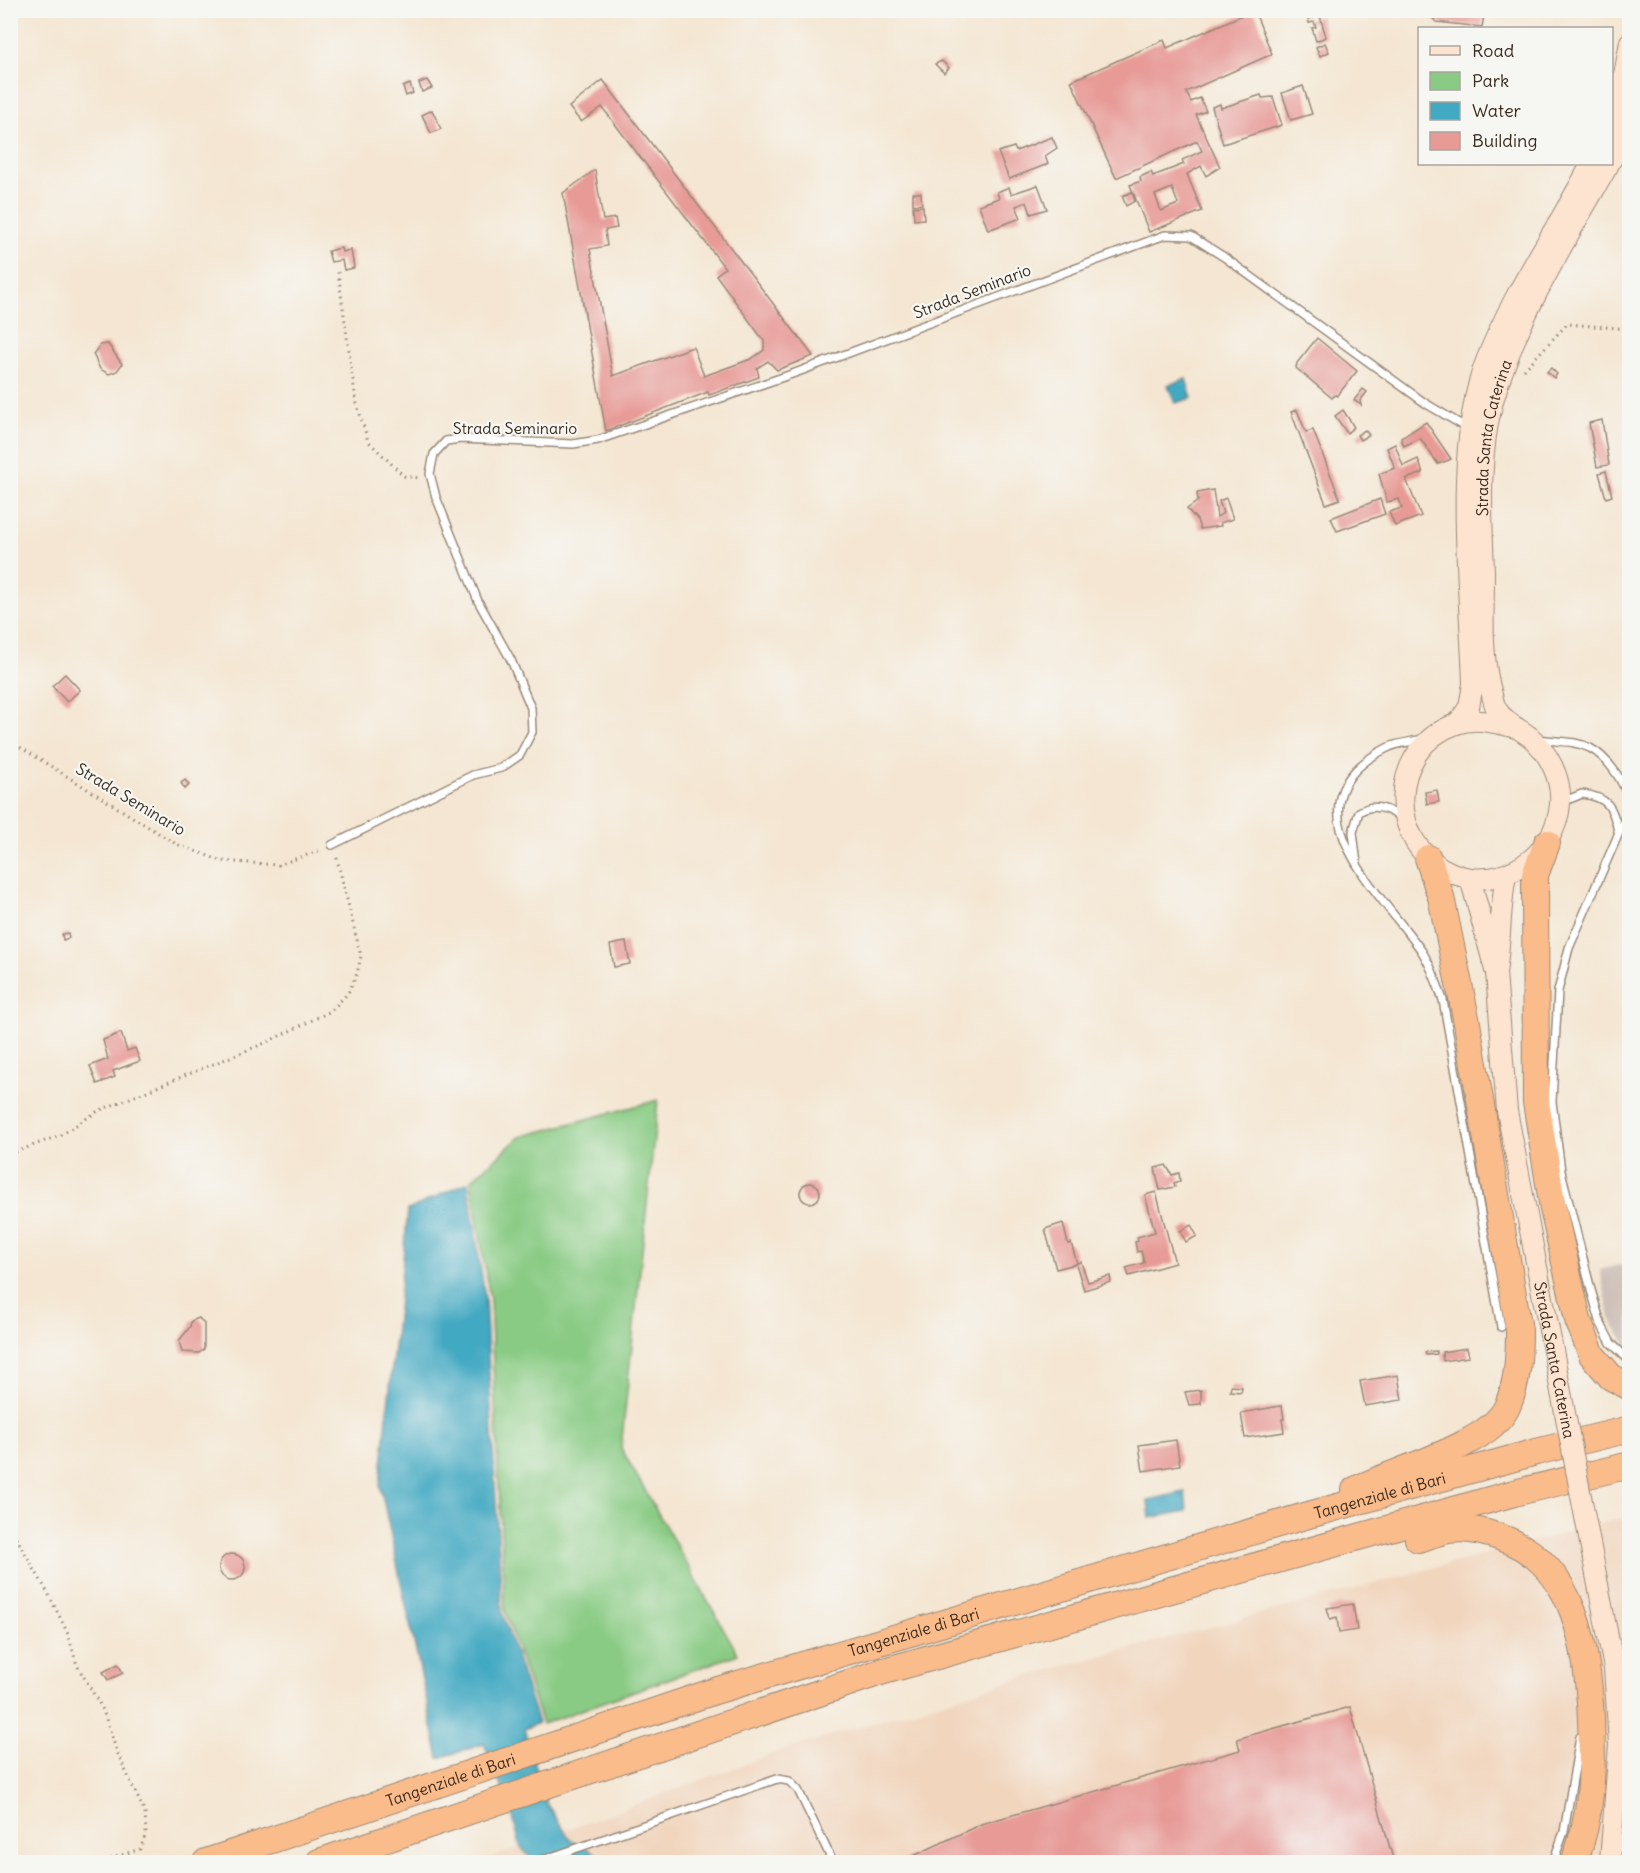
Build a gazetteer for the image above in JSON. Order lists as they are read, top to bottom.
{
  "streets": {
    "highway": ["Tangenziale di Bari"],
    "street": ["Strada Santa Caterina"],
    "lane": ["Strada Seminario"]
  },
  "crossings": [
    ["Strada Seminario", "Strada Santa Caterina"]
  ],
  "legend": [
    "Road",
    "Park",
    "Water",
    "Building"
  ]
}
